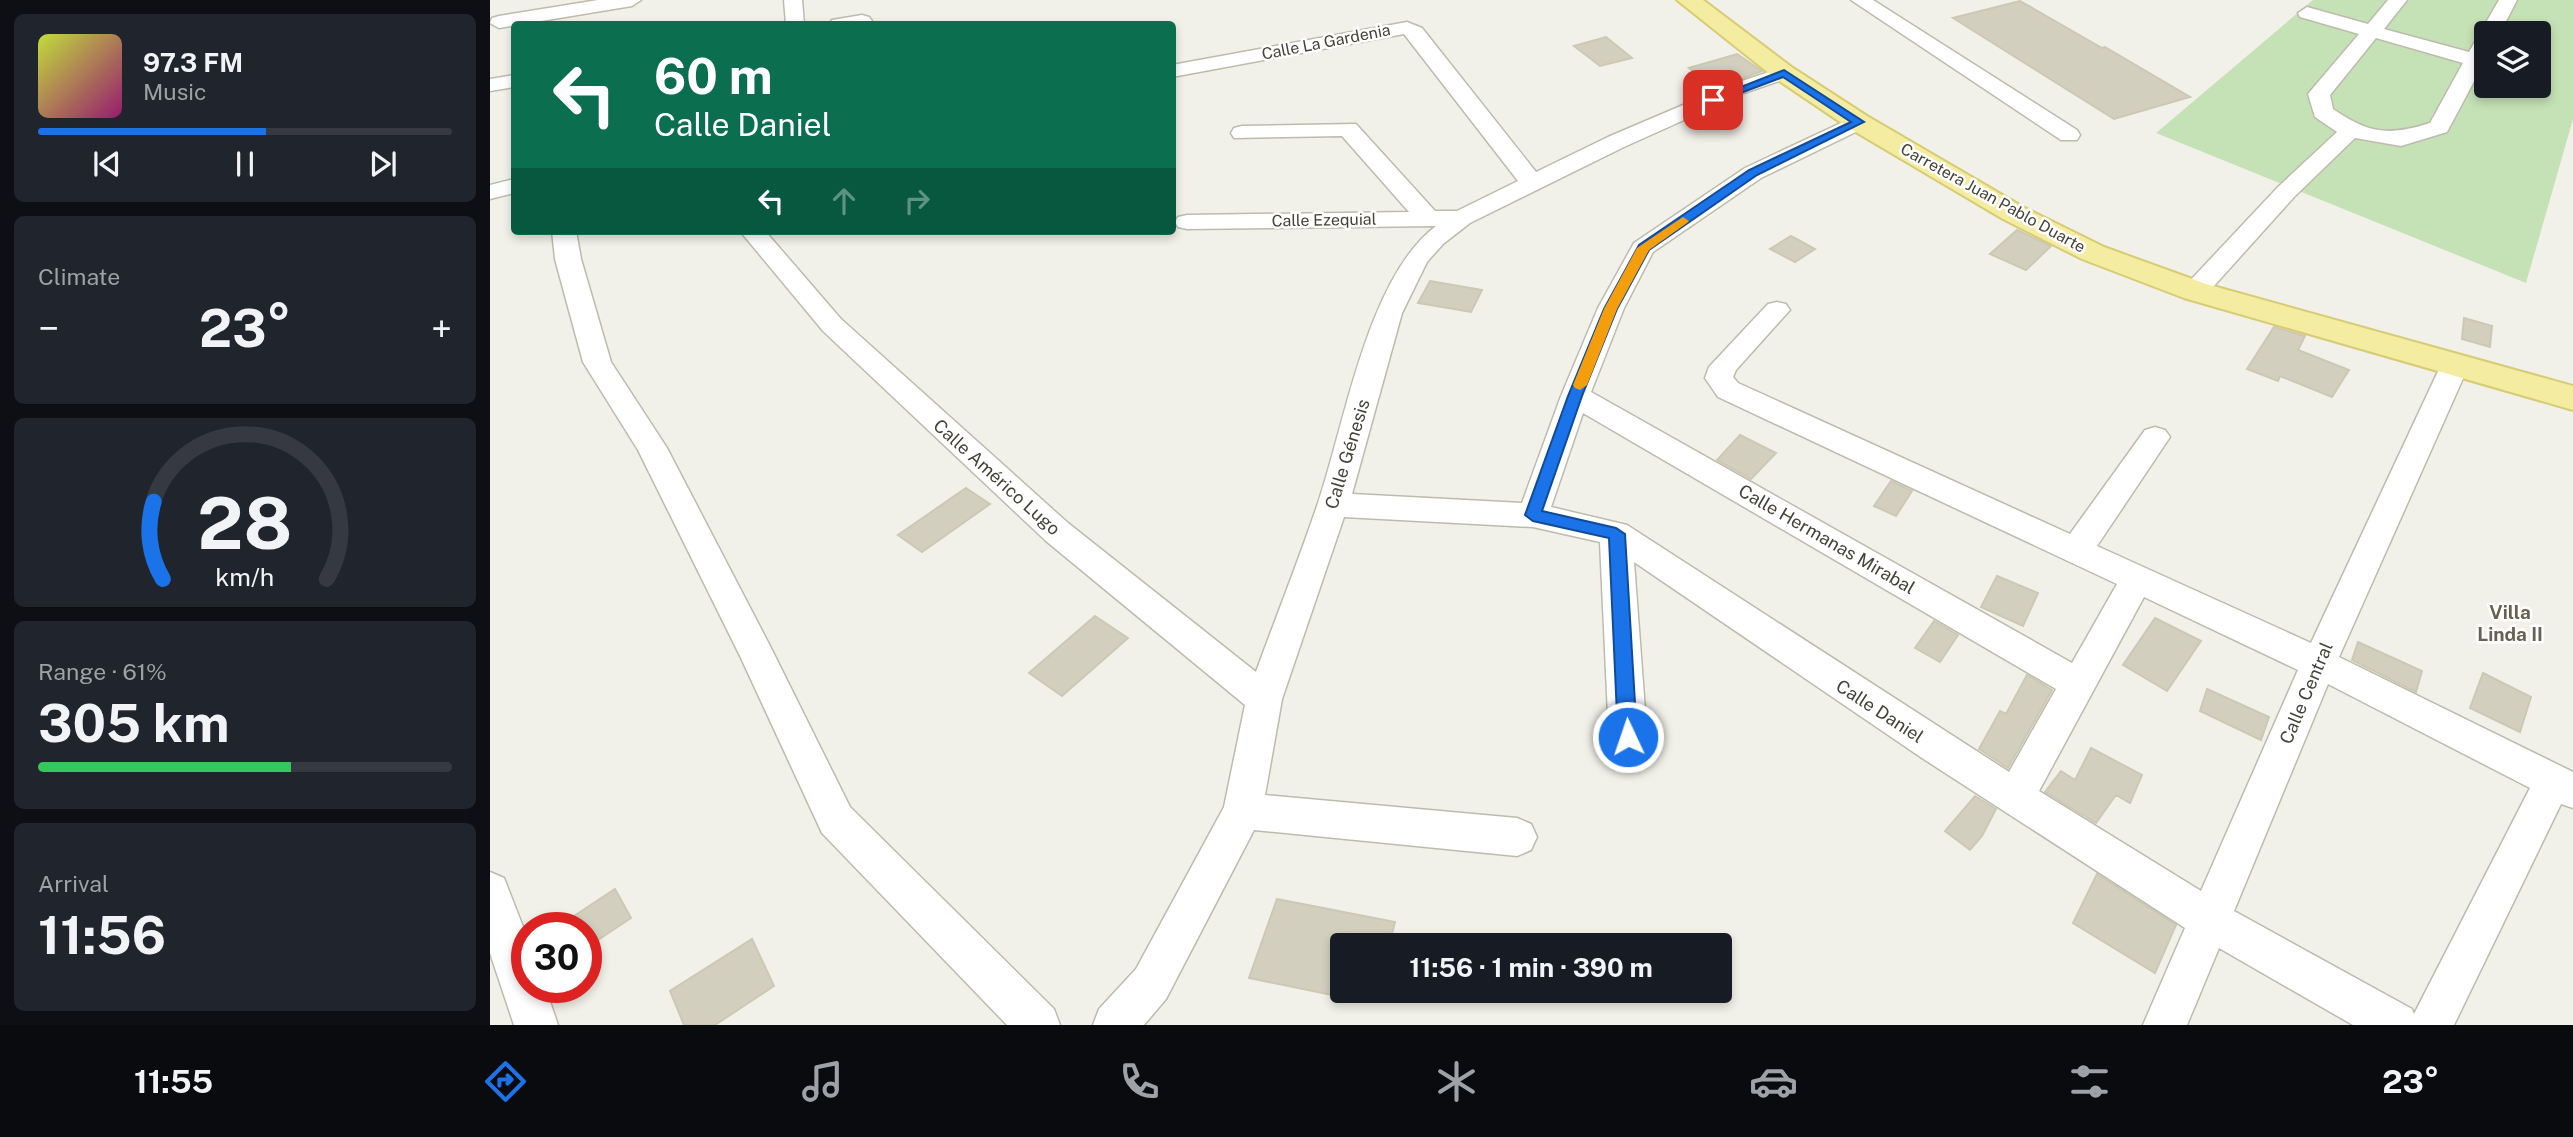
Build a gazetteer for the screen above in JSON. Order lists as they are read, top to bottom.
{
  "streets": {
    "main road": ["Carretera Juan Pablo Duarte"],
    "street": [
      "Calle La Gardenia",
      "Calle Ezequial",
      "Calle Génesis",
      "Calle Américo Lugo",
      "Calle Hermanas Mirabal",
      "Calle Central",
      "Calle Daniel"
    ]
  },
  "crossings": [
    ["Calle La Gardenia", "Calle Génesis"],
    ["Carretera Juan Pablo Duarte", "Calle Génesis"],
    ["Carretera Juan Pablo Duarte", "Calle Central"],
    ["Calle Ezequial", "Calle Génesis"],
    ["Calle Génesis", "Calle Américo Lugo"],
    ["Calle Génesis", "Calle Daniel"],
    ["Calle Central", "Calle Daniel"]
  ],
  "districts": ["Villa Linda II"],
  "page": {
    "turn": ["60 m", "Calle Daniel"],
    "song": ["97.3 FM", "Music"],
    "tile": [
      "Climate",
      ["Range · 61%", "305 km"],
      ["Arrival", "11:56"]
    ],
    "heat": ["−", "23°", "+"],
    "limit": "30",
    "trip": "11:56 · 1 min · 390 m",
    "tabs": ["11:55", "23°"],
    "gauge": ["28", "km/h"]
  }
}
